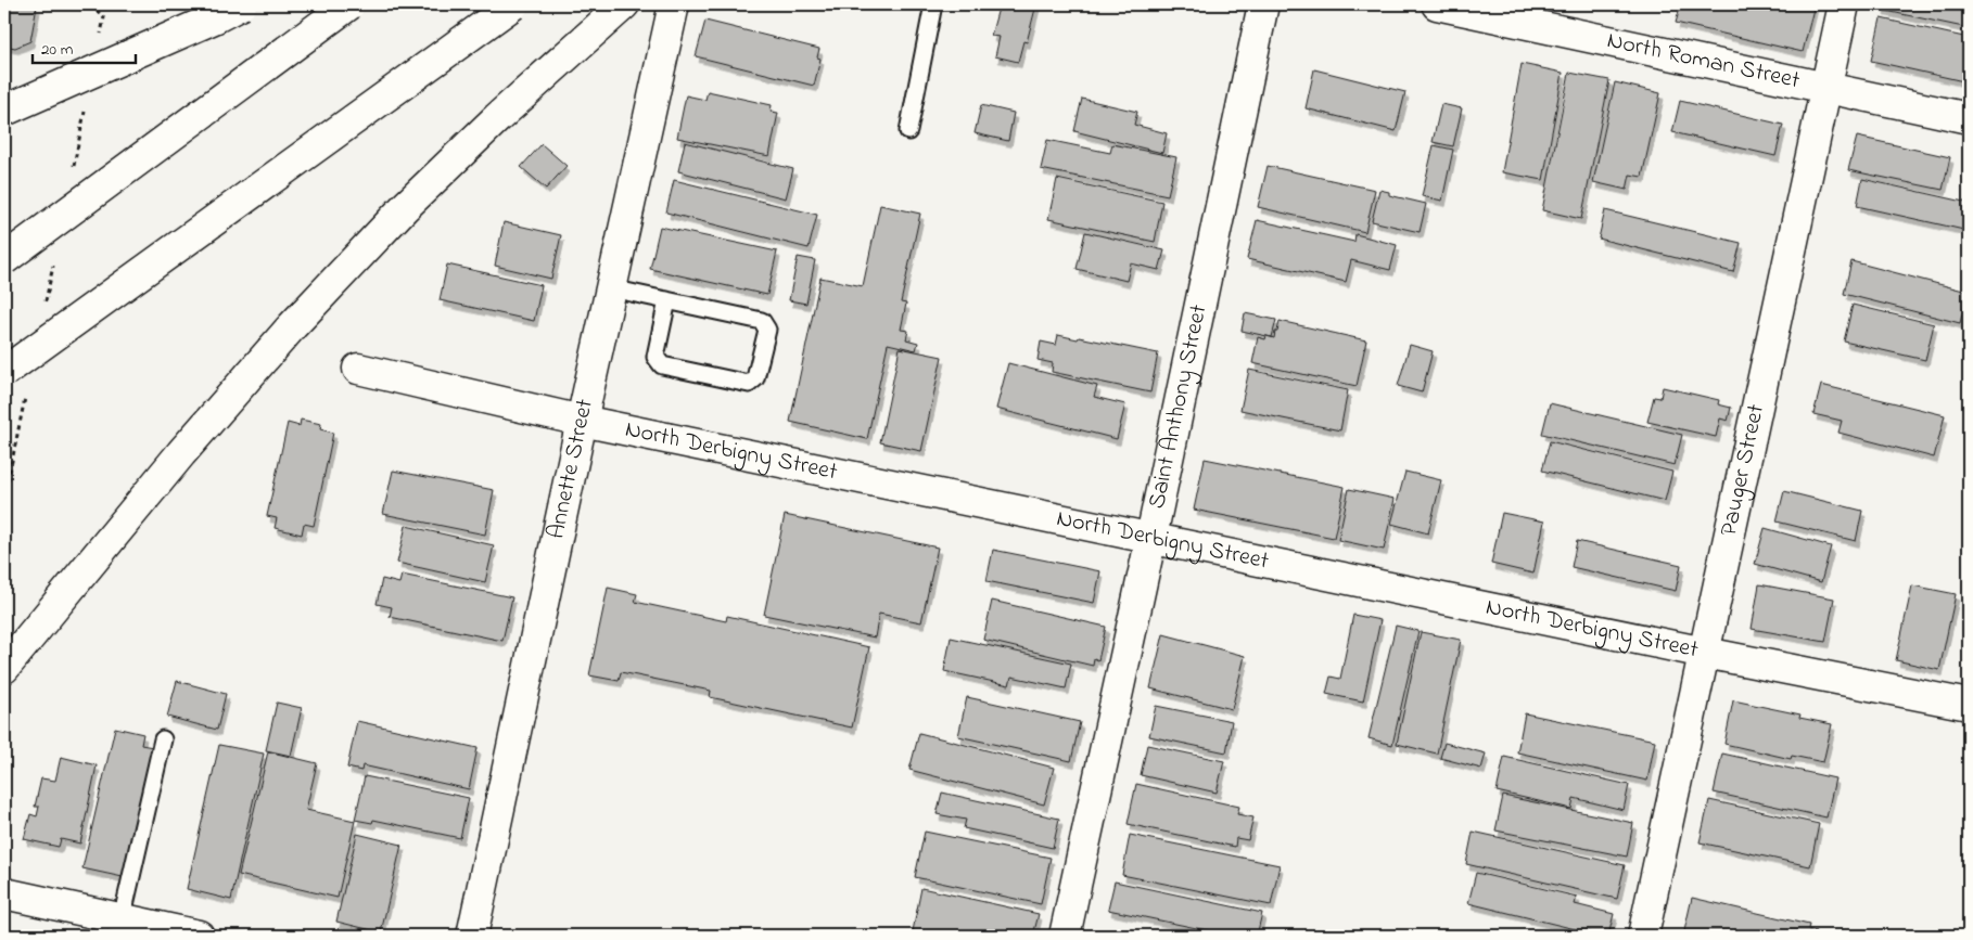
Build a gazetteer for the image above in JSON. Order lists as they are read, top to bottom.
{
  "streets": {
    "main road": [
      "North Roman Street",
      "Saint Anthony Street",
      "North Derbigny Street",
      "Annette Street",
      "Pauger Street"
    ]
  },
  "crossings": [
    ["North Roman Street", "Pauger Street"],
    ["Saint Anthony Street", "North Derbigny Street"],
    ["North Derbigny Street", "Annette Street"],
    ["North Derbigny Street", "Pauger Street"]
  ],
  "scale_bar": "20 m"
}
